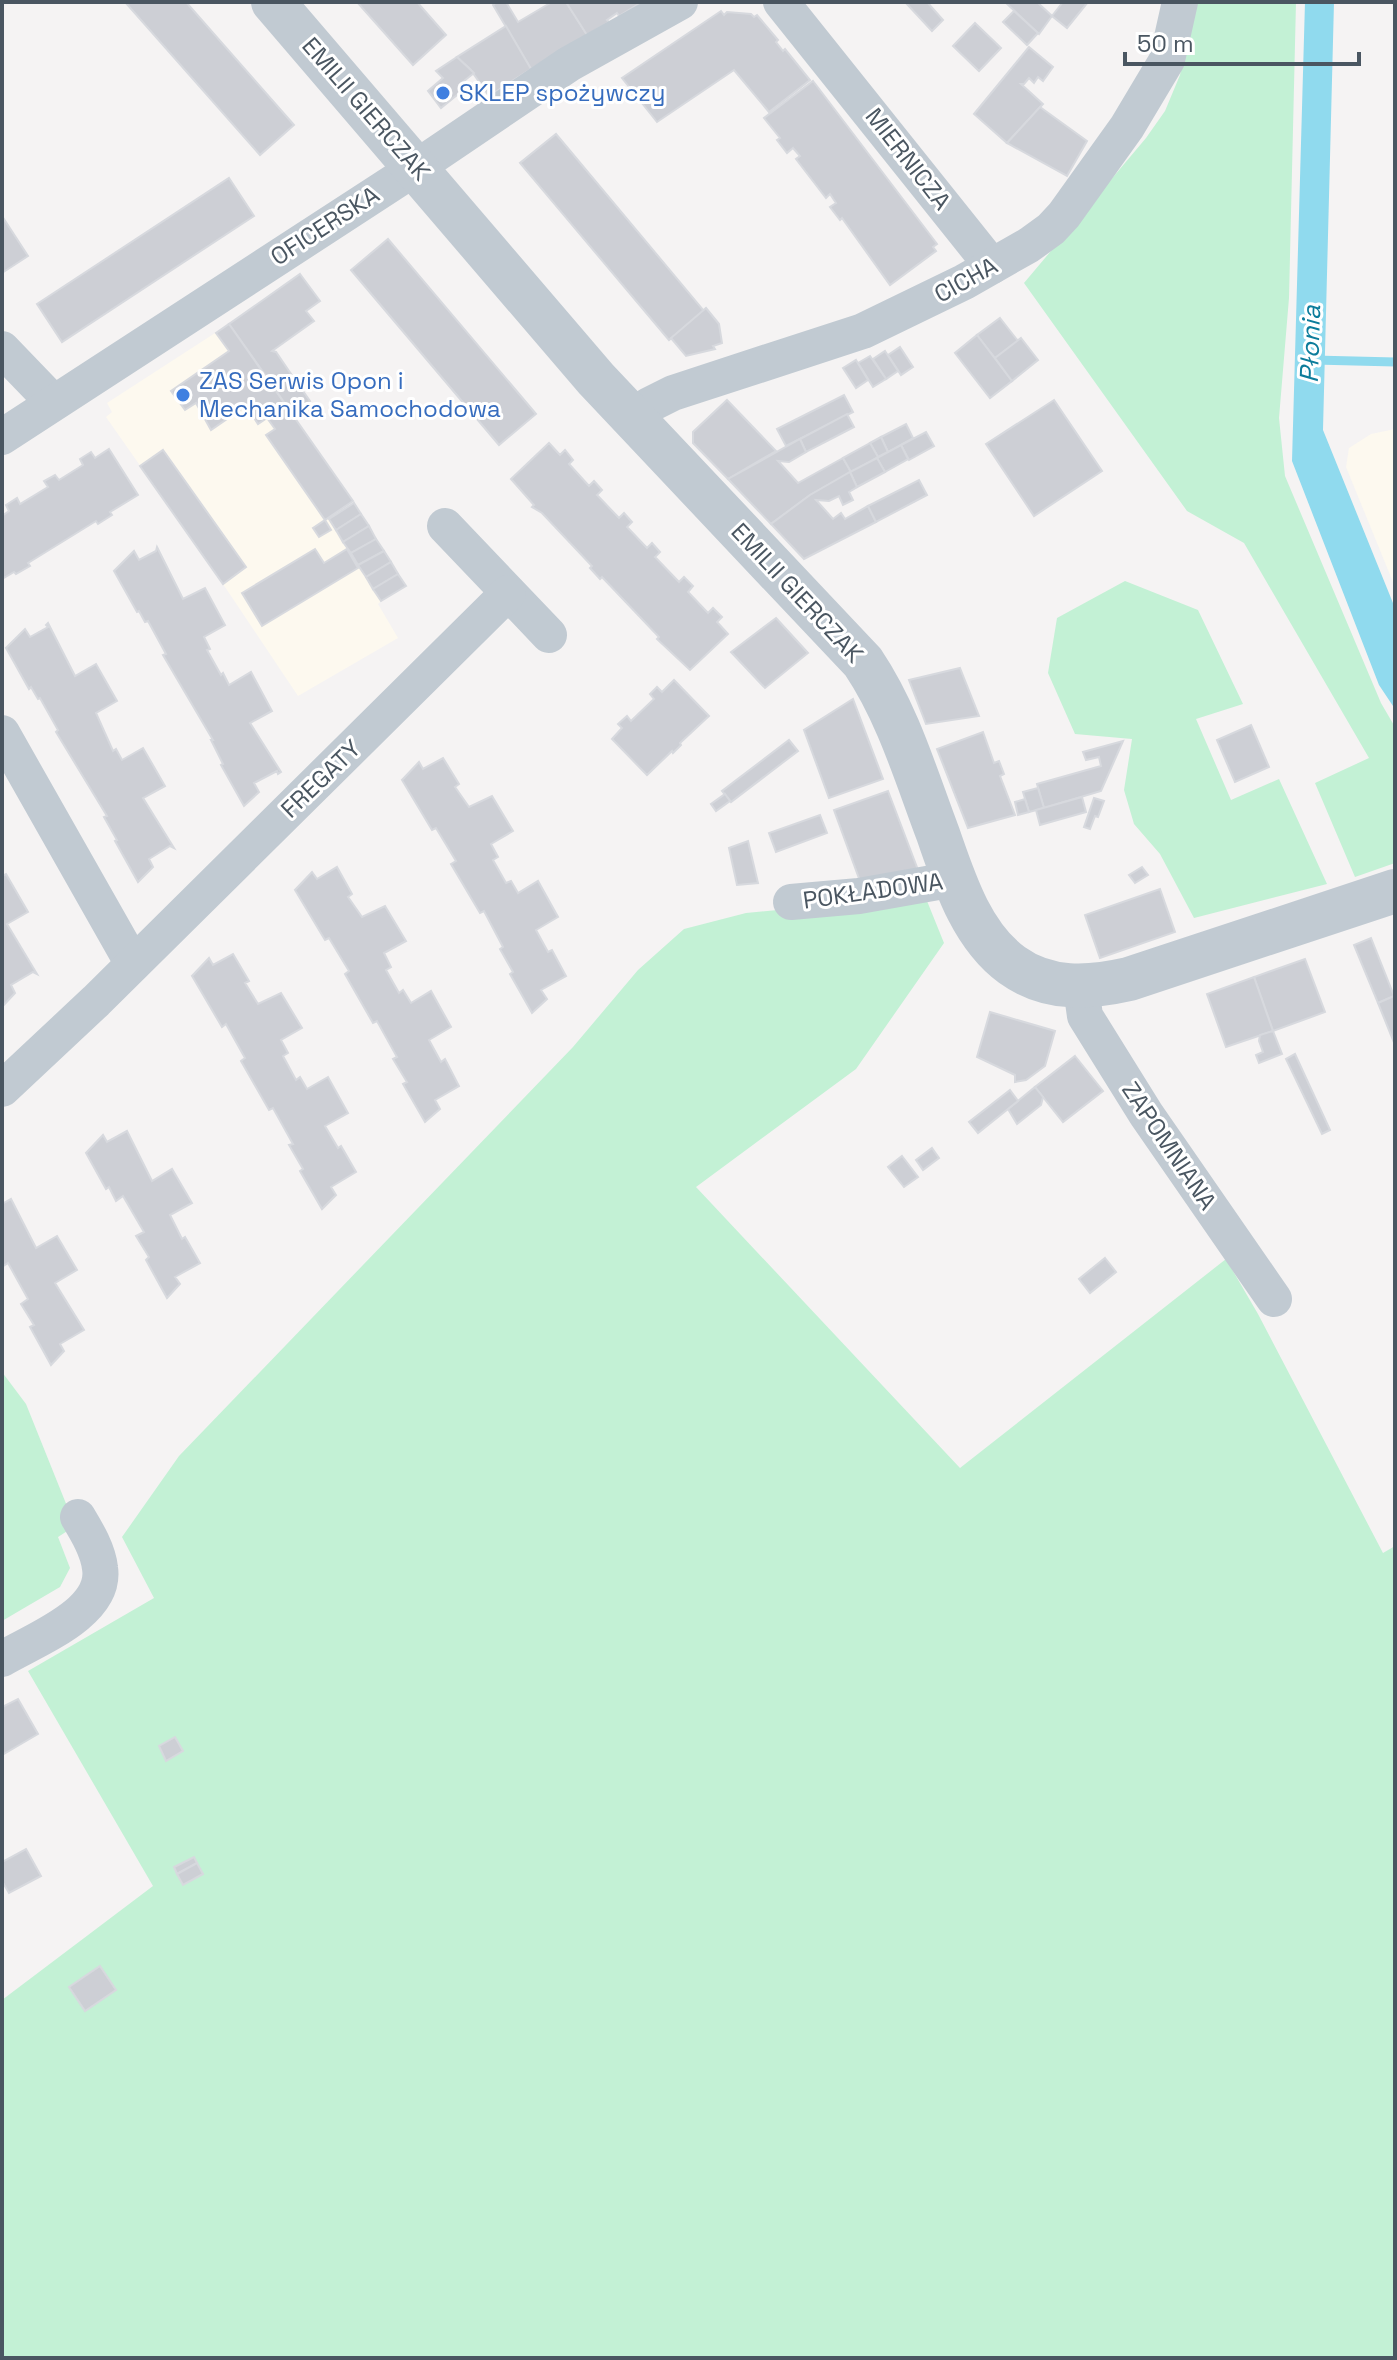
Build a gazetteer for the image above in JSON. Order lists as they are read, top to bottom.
{
  "streets": {
    "street": [
      "EMILII GIERCZAK",
      "MIERNICZA",
      "OFICERSKA",
      "CICHA",
      "FREGATY",
      "POKŁADOWA",
      "ZAPOMNIANA"
    ]
  },
  "crossings": [
    ["EMILII GIERCZAK", "OFICERSKA"],
    ["EMILII GIERCZAK", "CICHA"],
    ["EMILII GIERCZAK", "POKŁADOWA"],
    ["EMILII GIERCZAK", "ZAPOMNIANA"],
    ["MIERNICZA", "CICHA"]
  ],
  "water": ["Płonia"],
  "places": ["SKLEP spożywczy", "ZAS Serwis Opon i Mechanika Samochodowa"],
  "scale_bar": "50 m"
}
